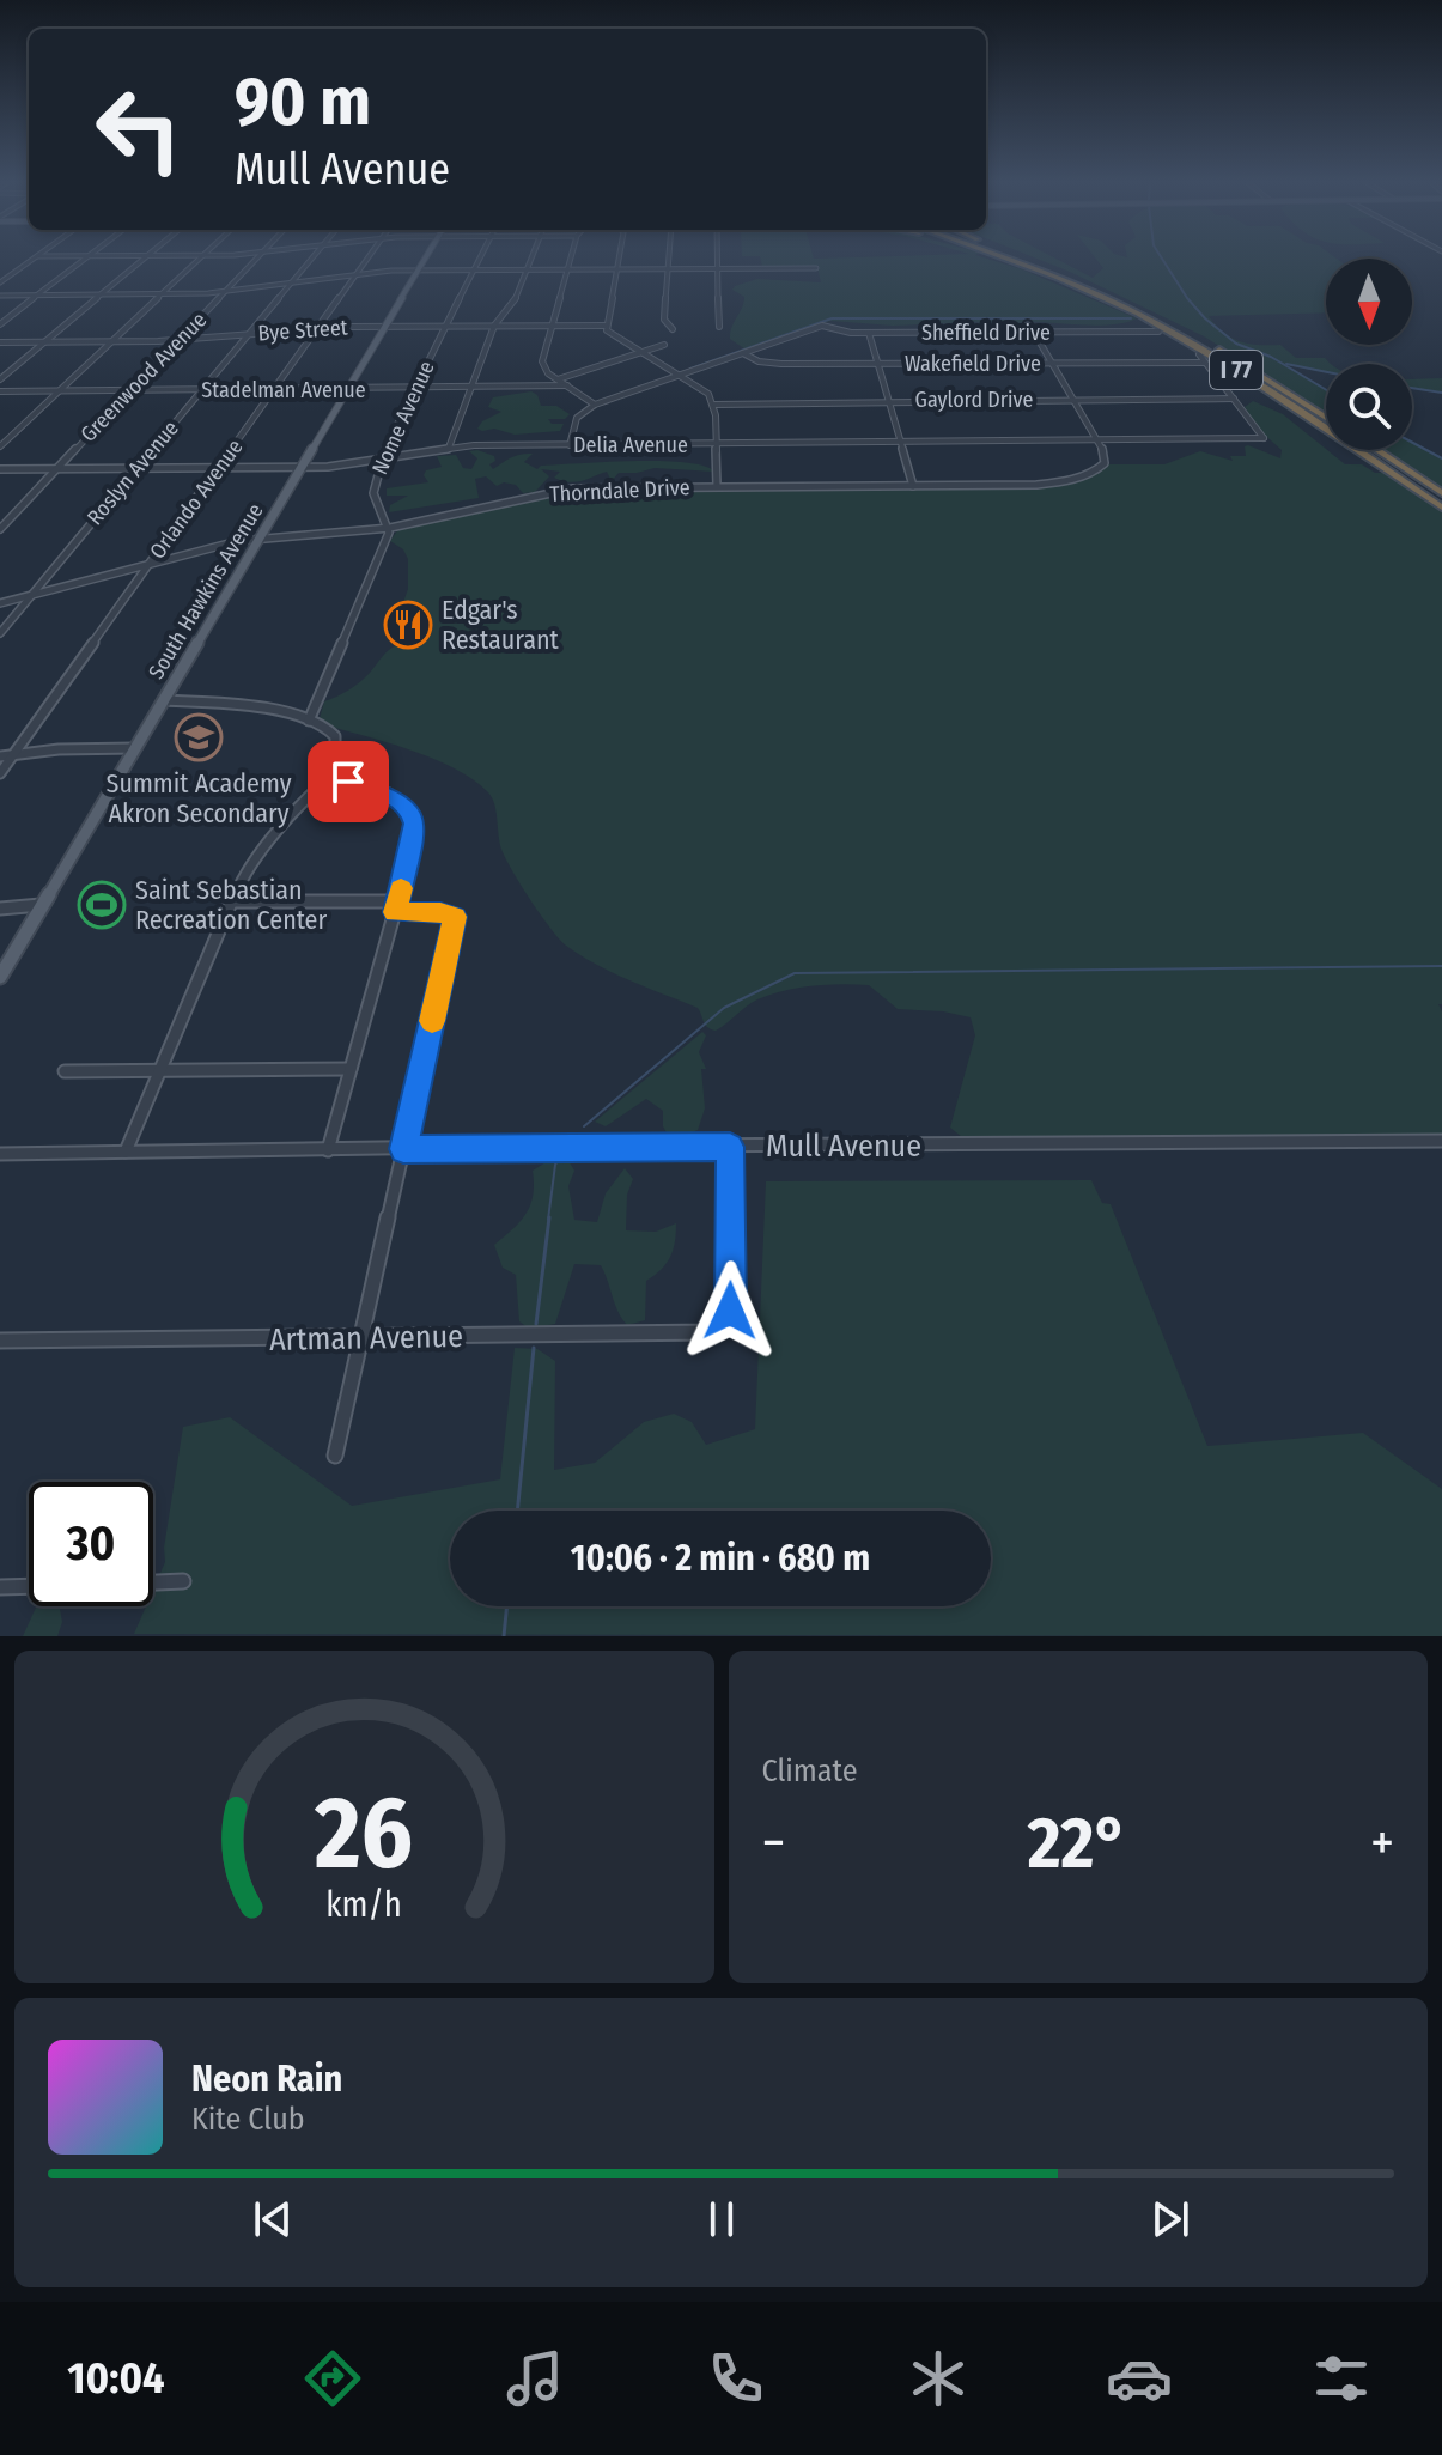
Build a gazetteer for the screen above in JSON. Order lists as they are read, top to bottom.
{
  "streets": {
    "highway": ["I 77"],
    "main road": ["South Hawkins Avenue"],
    "street": [
      "Bye Street",
      "Sheffield Drive",
      "Wakefield Drive",
      "Greenwood Avenue",
      "Stadelman Avenue",
      "Gaylord Drive",
      "Nome Avenue",
      "Delia Avenue",
      "Roslyn Avenue",
      "Thorndale Drive",
      "Orlando Avenue",
      "Mull Avenue",
      "Artman Avenue"
    ]
  },
  "crossings": [
    ["Bye Street", "Greenwood Avenue"],
    ["Bye Street", "Nome Avenue"],
    ["Bye Street", "Roslyn Avenue"],
    ["Bye Street", "Orlando Avenue"],
    ["Bye Street", "South Hawkins Avenue"],
    ["Sheffield Drive", "Wakefield Drive"],
    ["Greenwood Avenue", "Stadelman Avenue"],
    ["Greenwood Avenue", "Delia Avenue"],
    ["Stadelman Avenue", "Nome Avenue"],
    ["Stadelman Avenue", "Roslyn Avenue"],
    ["Stadelman Avenue", "Orlando Avenue"],
    ["Stadelman Avenue", "South Hawkins Avenue"],
    ["Gaylord Drive", "Delia Avenue"],
    ["Nome Avenue", "Delia Avenue"],
    ["Nome Avenue", "Thorndale Drive"],
    ["Delia Avenue", "Roslyn Avenue"],
    ["Delia Avenue", "Thorndale Drive"],
    ["Delia Avenue", "Orlando Avenue"],
    ["Delia Avenue", "South Hawkins Avenue"],
    ["Roslyn Avenue", "Thorndale Drive"],
    ["Thorndale Drive", "Orlando Avenue"],
    ["Thorndale Drive", "South Hawkins Avenue"],
    ["Mull Avenue", "Artman Avenue"]
  ],
  "places": {
    "restaurant": ["Edgar's Restaurant"],
    "school or university": ["Summit Academy Akron Secondary"],
    "sports": ["Saint Sebastian Recreation Center"]
  },
  "north": "bottom",
  "page": {
    "turn": ["90 m", "Mull Avenue"],
    "limit": "30",
    "trip": "10:06 · 2 min · 680 m",
    "tile": "Climate",
    "heat": ["−", "22°", "+"],
    "song": ["Neon Rain", "Kite Club"],
    "tabs": "10:04",
    "gauge": ["26", "km/h"]
  }
}
